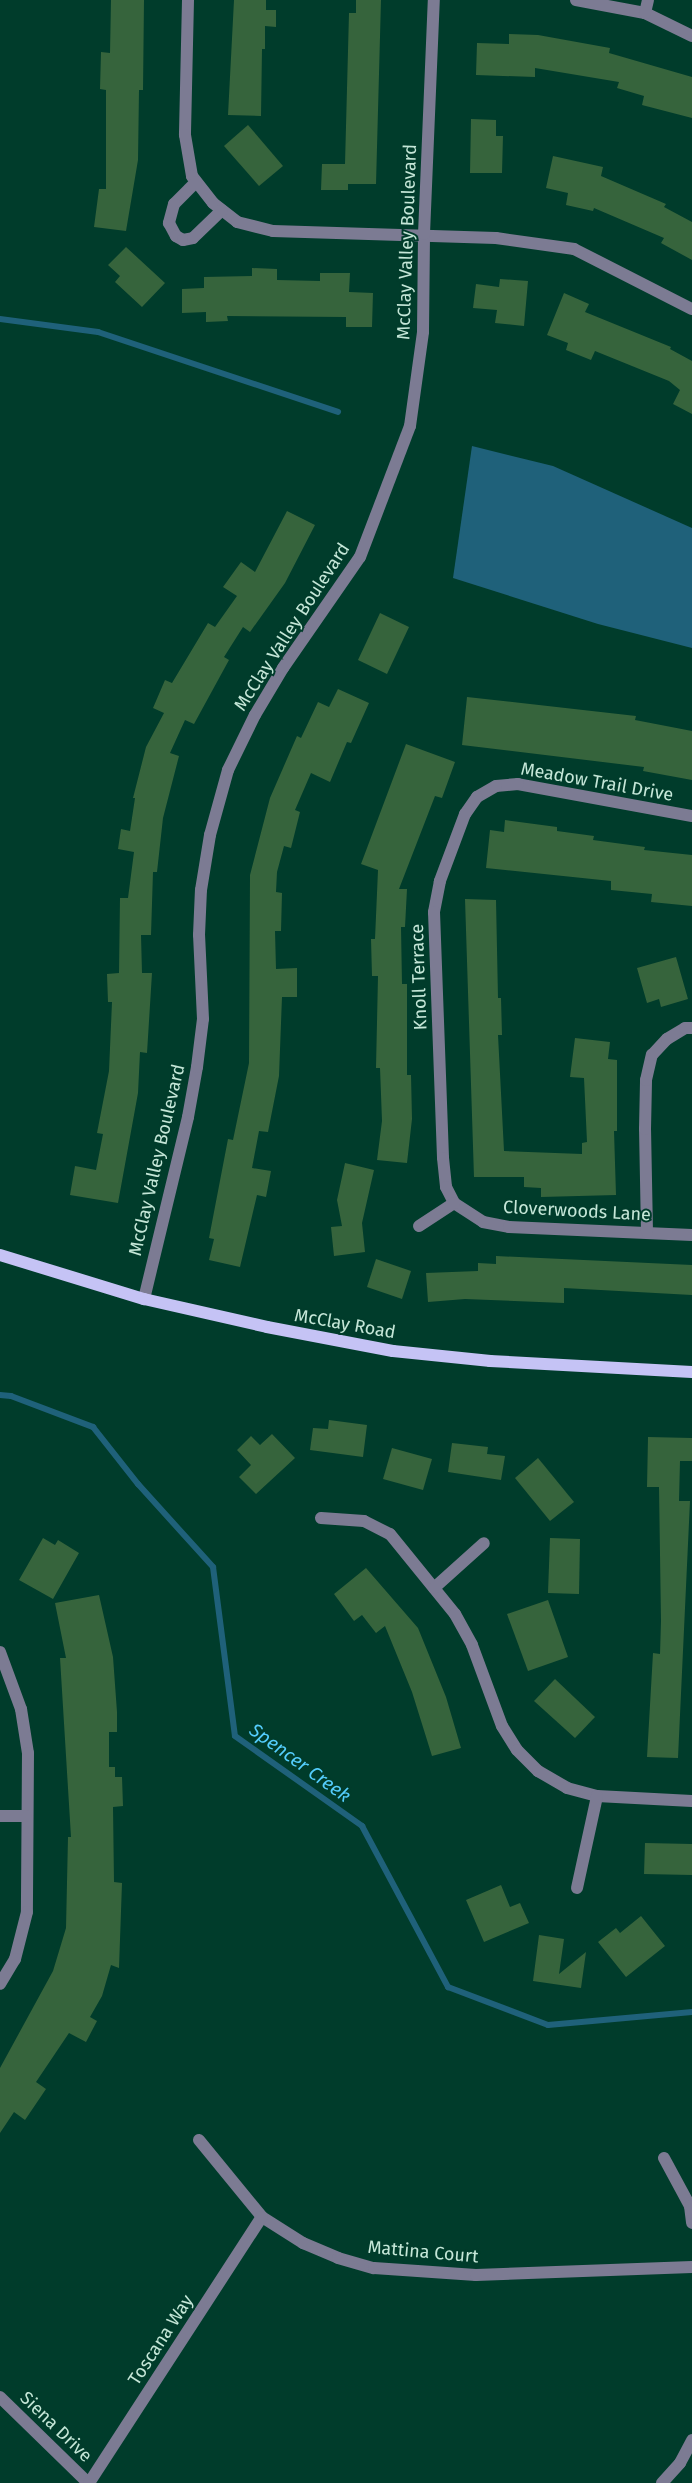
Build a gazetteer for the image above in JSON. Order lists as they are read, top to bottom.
{
  "streets": {
    "main road": ["McClay Road"],
    "street": [
      "McClay Valley Boulevard",
      "Meadow Trail Drive",
      "Knoll Terrace",
      "Cloverwoods Lane",
      "Mattina Court",
      "Toscana Way",
      "Siena Drive"
    ]
  },
  "crossings": [
    ["McClay Valley Boulevard", "McClay Road"],
    ["Meadow Trail Drive", "Knoll Terrace"],
    ["Knoll Terrace", "Cloverwoods Lane"],
    ["Mattina Court", "Toscana Way"],
    ["Toscana Way", "Siena Drive"]
  ],
  "water": ["Spencer Creek"]
}
